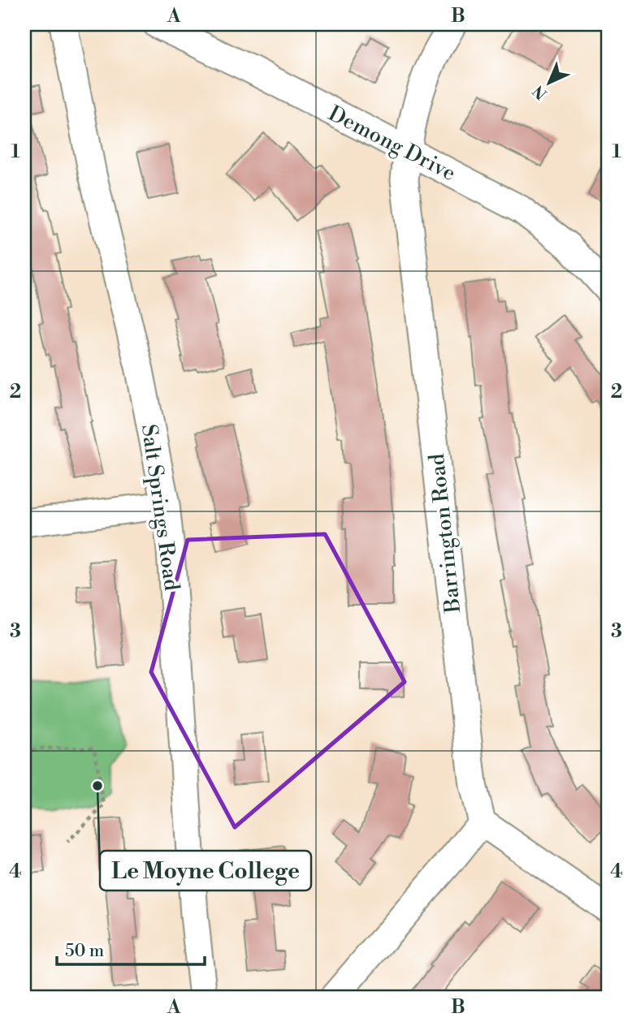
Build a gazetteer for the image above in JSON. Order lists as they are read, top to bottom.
{
  "streets": {
    "street": ["Demong Drive", "Salt Springs Road", "Barrington Road"]
  },
  "crossings": [
    ["Demong Drive", "Barrington Road"]
  ],
  "places": ["Le Moyne College"],
  "scale_bar": "50 m",
  "north": "bottom left",
  "grid": {
    "columns": ["A", "B"],
    "rows": [
      "1",
      "2",
      "3",
      "4"
    ]
  }
}
